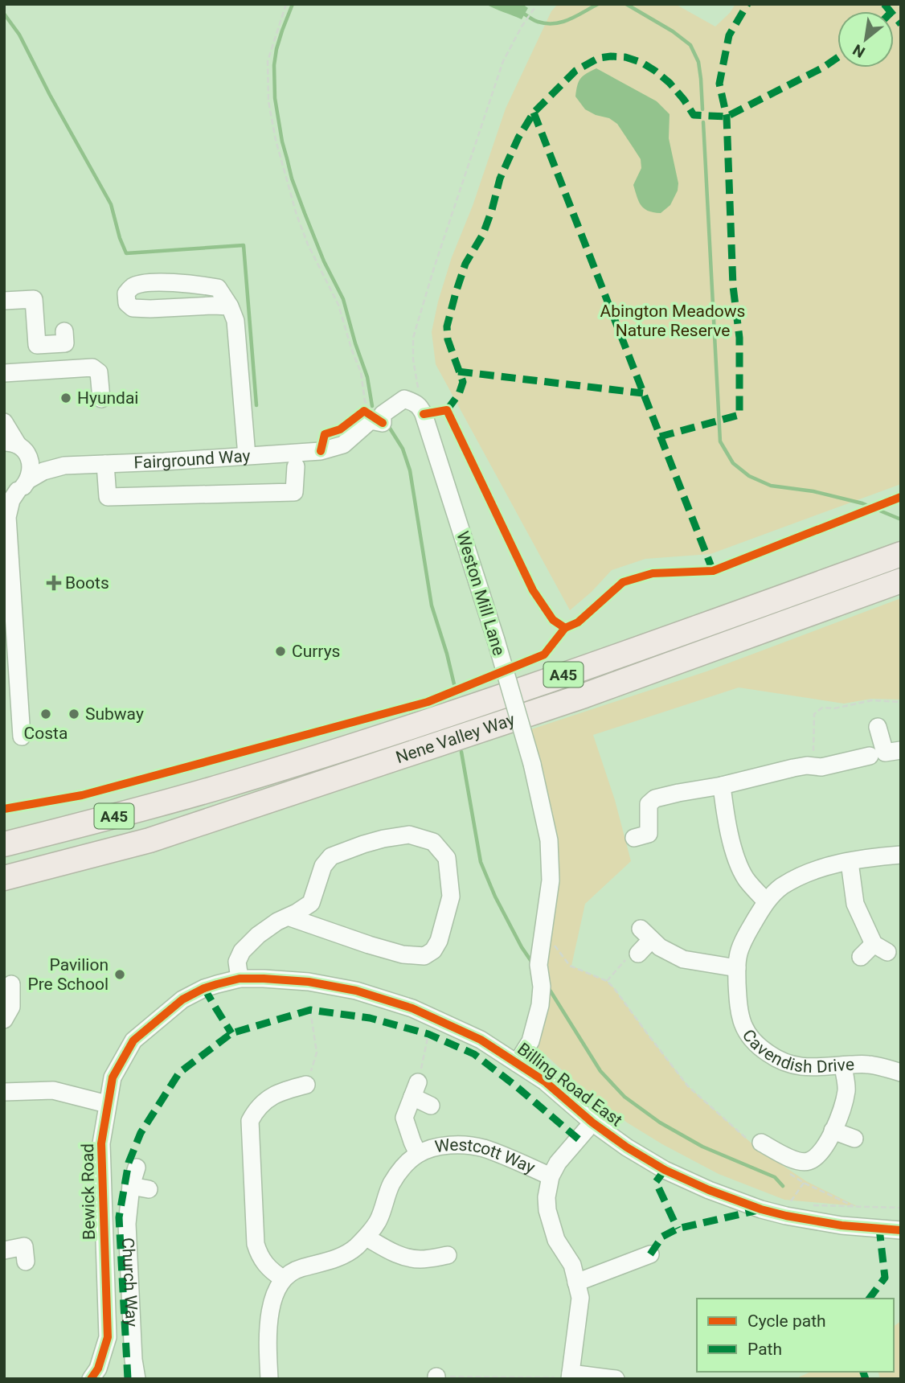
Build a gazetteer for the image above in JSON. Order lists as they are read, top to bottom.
{
  "streets": {
    "highway": ["A45", "Nene Valley Way"],
    "street": [
      "Fairground Way",
      "Weston Mill Lane",
      "Cavendish Drive",
      "Billing Road East",
      "Westcott Way",
      "Bewick Road",
      "Church Way"
    ]
  },
  "crossings": [
    ["Weston Mill Lane", "Billing Road East"],
    ["Billing Road East", "Bewick Road"]
  ],
  "parks": ["Abington Meadows Nature Reserve"],
  "places": {
    "other": [
      "Hyundai",
      "Currys",
      "Costa",
      "Subway",
      "Pavilion Pre School"
    ],
    "health": ["Boots"]
  },
  "legend": ["Cycle path", "Path"],
  "north": "bottom left"
}
